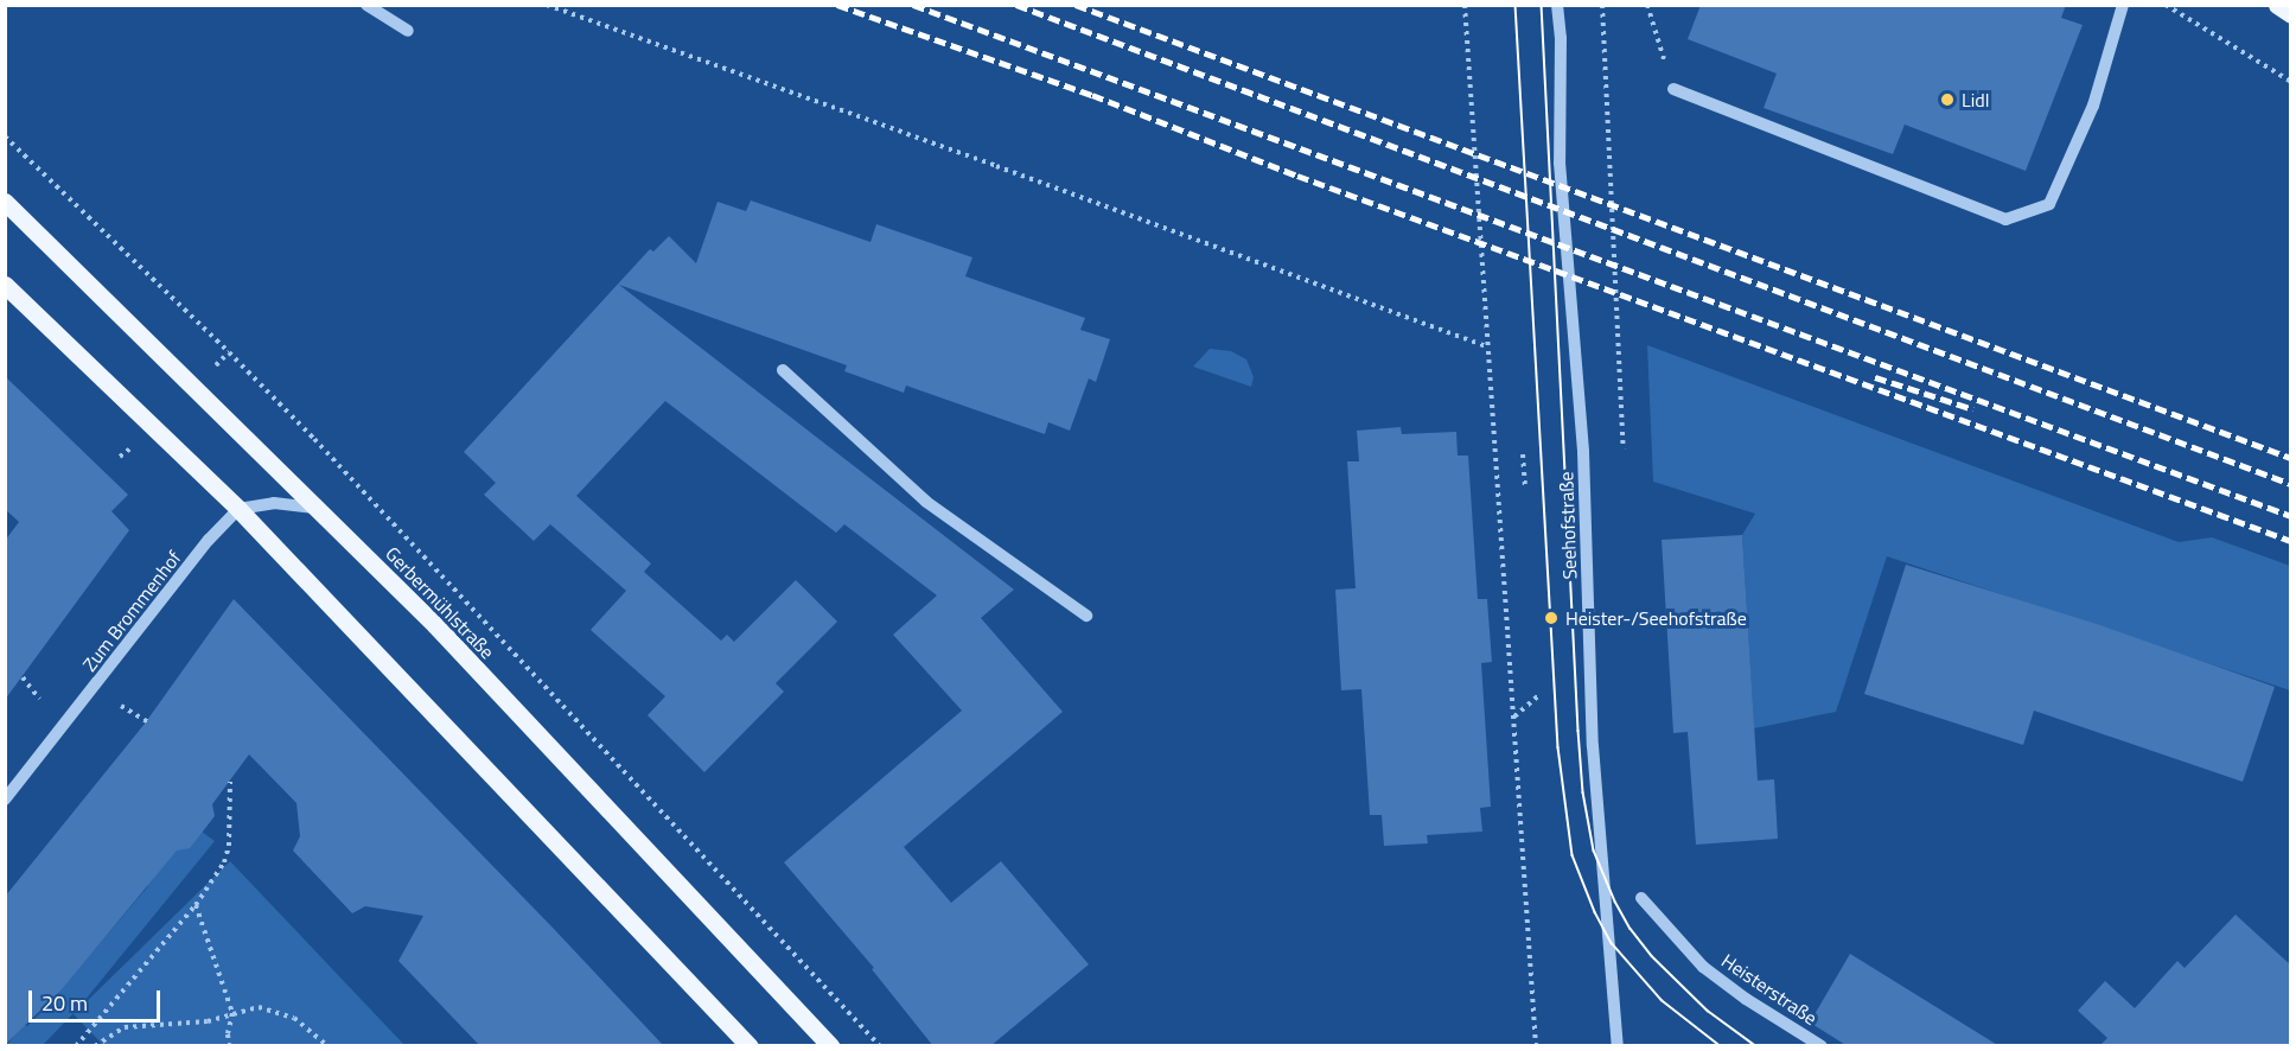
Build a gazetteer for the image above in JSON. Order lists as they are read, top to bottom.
{
  "streets": {
    "main road": ["Gerbermühlstraße"],
    "street": ["Seehofstraße", "Zum Brommenhof", "Heisterstraße"]
  },
  "places": ["Lidl", "Heister-/Seehofstraße"],
  "scale_bar": "20 m"
}
